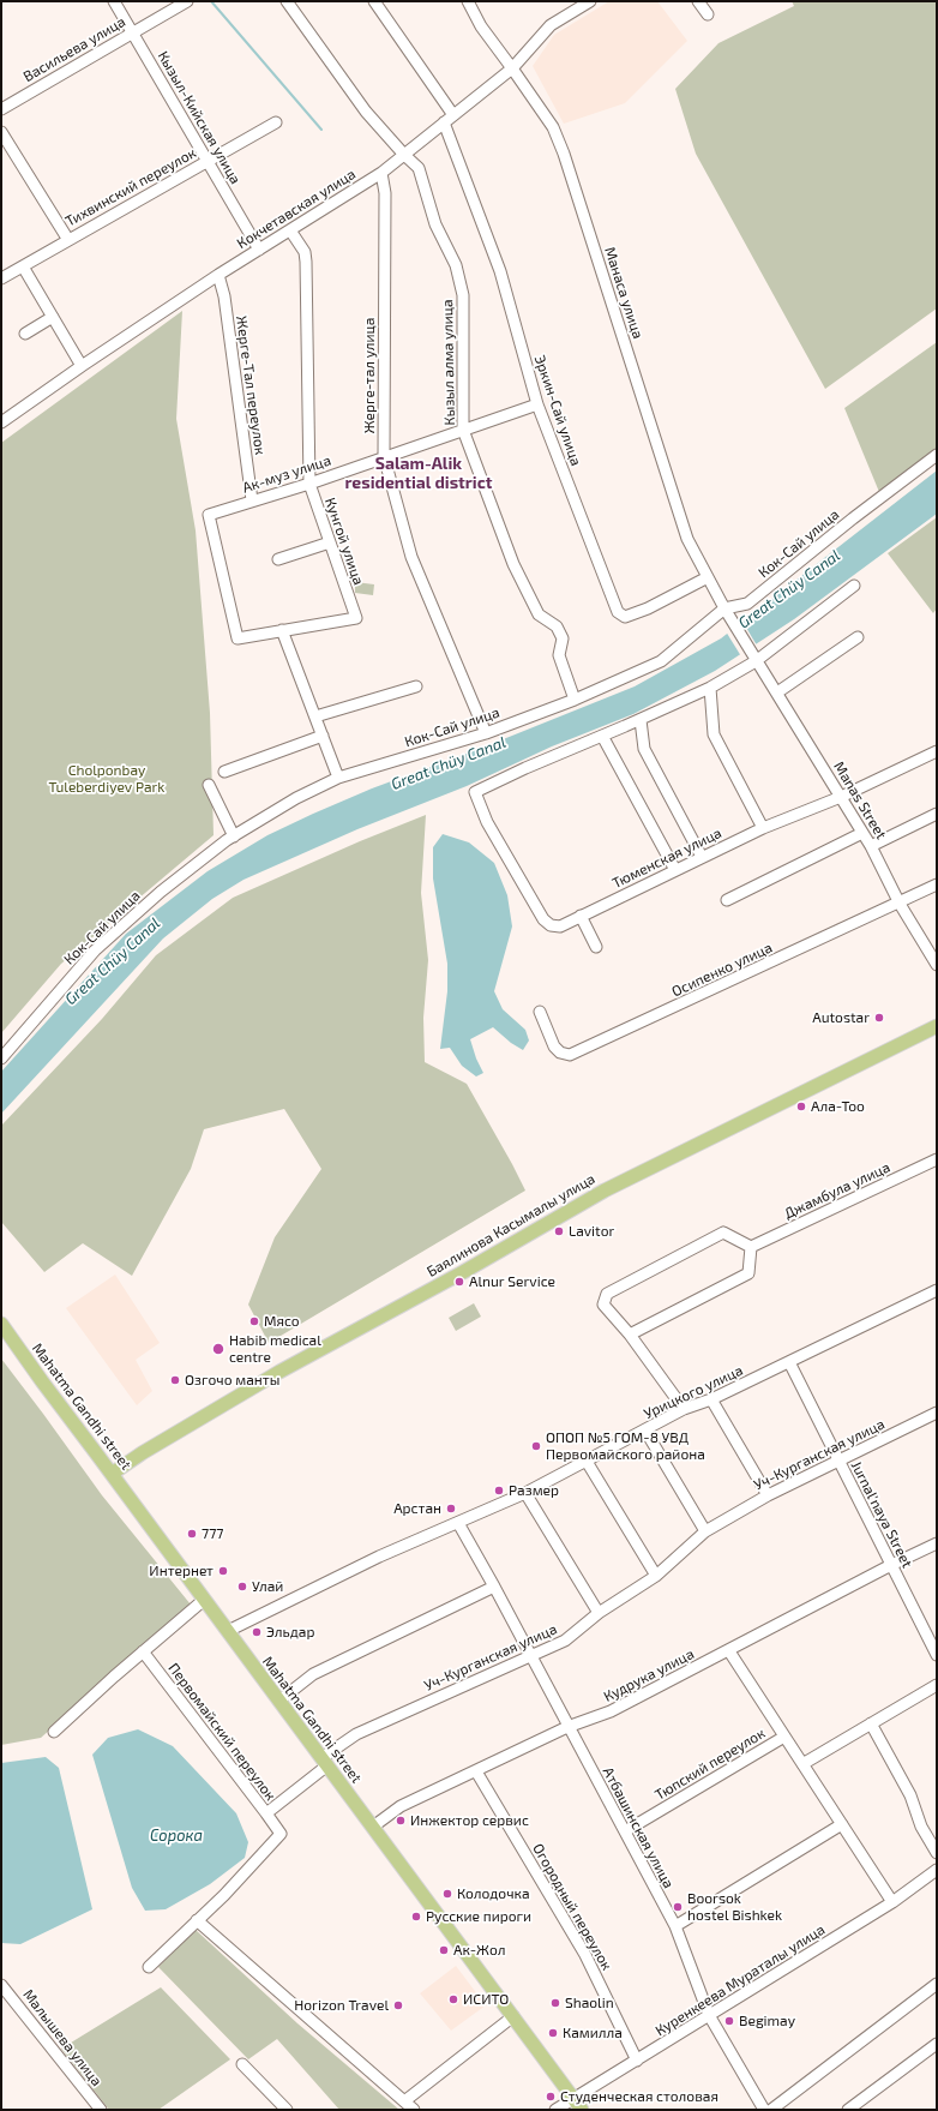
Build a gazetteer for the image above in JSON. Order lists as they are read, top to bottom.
{
  "streets": {
    "main road": ["Баялинова Касымалы улица", "Mahatma Gandhi street"],
    "street": [
      "Васильева улица",
      "Кызыл-Кийская улица",
      "Тихвинский переулок",
      "Кокчетавская улица",
      "Манаса улица",
      "Кызыл алма улица",
      "Жерге-тал улица",
      "Жерге-Тал переулок",
      "Эркин-Сай улица",
      "Ак-муз улица",
      "Кунгой улица",
      "Кок-Сай улица",
      "Manas Street",
      "Тюменская улица",
      "Осипенко улица",
      "Джамбула улица",
      "Урицкого улица",
      "Уч-Курганская улица",
      "Jurnal'naya Street",
      "Кудрука улица",
      "Первомайский переулок",
      "Тюпский переулок",
      "Атбашинская улица",
      "Огородный переулок",
      "Куренкеева Мураталы улица",
      "Малышева улица"
    ]
  },
  "crossings": [
    ["Васильева улица", "Кызыл-Кийская улица"],
    ["Кызыл-Кийская улица", "Тихвинский переулок"],
    ["Кызыл-Кийская улица", "Кокчетавская улица"],
    ["Кокчетавская улица", "Манаса улица"],
    ["Кокчетавская улица", "Кызыл алма улица"],
    ["Кокчетавская улица", "Жерге-тал улица"],
    ["Кокчетавская улица", "Жерге-Тал переулок"],
    ["Кокчетавская улица", "Эркин-Сай улица"],
    ["Кокчетавская улица", "Кунгой улица"],
    ["Манаса улица", "Эркин-Сай улица"],
    ["Манаса улица", "Кок-Сай улица"],
    ["Манаса улица", "Manas Street"],
    ["Кызыл алма улица", "Ак-муз улица"],
    ["Кызыл алма улица", "Кок-Сай улица"],
    ["Жерге-тал улица", "Ак-муз улица"],
    ["Жерге-тал улица", "Кок-Сай улица"],
    ["Жерге-Тал переулок", "Ак-муз улица"],
    ["Эркин-Сай улица", "Ак-муз улица"],
    ["Ак-муз улица", "Кунгой улица"],
    ["Manas Street", "Тюменская улица"],
    ["Manas Street", "Осипенко улица"],
    ["Баялинова Касымалы улица", "Mahatma Gandhi street"],
    ["Урицкого улица", "Mahatma Gandhi street"],
    ["Урицкого улица", "Jurnal'naya Street"],
    ["Урицкого улица", "Атбашинская улица"],
    ["Mahatma Gandhi street", "Уч-Курганская улица"],
    ["Mahatma Gandhi street", "Кудрука улица"],
    ["Mahatma Gandhi street", "Первомайский переулок"],
    ["Mahatma Gandhi street", "Куренкеева Мураталы улица"],
    ["Уч-Курганская улица", "Jurnal'naya Street"],
    ["Уч-Курганская улица", "Первомайский переулок"],
    ["Уч-Курганская улица", "Атбашинская улица"],
    ["Jurnal'naya Street", "Кудрука улица"],
    ["Кудрука улица", "Тюпский переулок"],
    ["Кудрука улица", "Атбашинская улица"],
    ["Кудрука улица", "Огородный переулок"],
    ["Тюпский переулок", "Атбашинская улица"],
    ["Тюпский переулок", "Куренкеева Мураталы улица"],
    ["Атбашинская улица", "Куренкеева Мураталы улица"],
    ["Огородный переулок", "Куренкеева Мураталы улица"]
  ],
  "districts": ["Salam-Alik residential district"],
  "water": ["Great Chüy Canal", "Сорока"],
  "parks": ["Cholponbay Tuleberdiyev Park"],
  "places": [
    "Autostar",
    "Ала-Тоо",
    "Lavitor",
    "Alnur Service",
    "Мясо",
    "Habib medical centre",
    "Озгочо манты",
    "ОПОП №5 ГОМ-8 УВД Первомайского района",
    "Размер",
    "Арстан",
    "777",
    "Интернет",
    "Улай",
    "Эльдар",
    "Инжектор сервис",
    "Колодочка",
    "Boorsok hostel Bishkek",
    "Русские пироги",
    "Ак-Жол",
    "ИСИТО",
    "Shaolin",
    "Horizon Travel",
    "Begimay",
    "Камилла",
    "Студенческая столовая"
  ]
}
